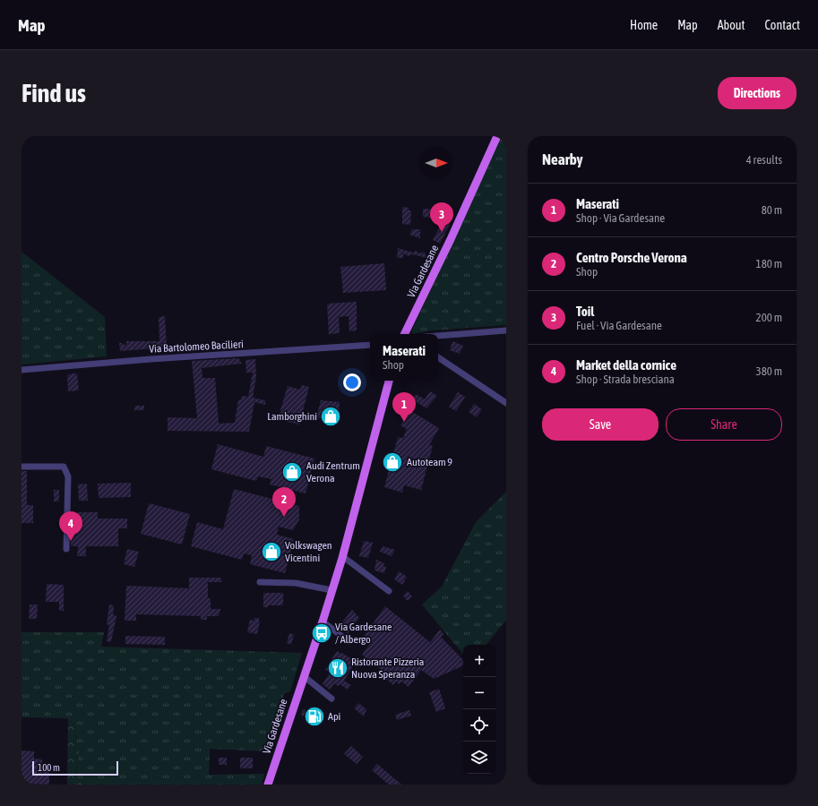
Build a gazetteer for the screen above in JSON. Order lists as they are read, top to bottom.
{
  "streets": {
    "main road": ["Via Gardesane"],
    "street": ["Via Bartolomeo Bacilieri"]
  },
  "places": {
    "shop": [
      "Lamborghini",
      "Autoteam 9",
      "Audi Zentrum Verona",
      "Volkswagen Vicentini"
    ],
    "bus stop": ["Via Gardesane / Albergo"],
    "restaurant": ["Ristorante Pizzeria Nuova Speranza"],
    "fuel station": ["Api"]
  },
  "scale_bar": "100 m",
  "north": "right",
  "page": {
    "header": "Map",
    "nav": [
      "Home",
      "Map",
      "About",
      "Contact"
    ],
    "buttons": [
      "Directions",
      ["Save", "Share"]
    ],
    "title": "Find us",
    "heading": ["Nearby", "4 results"],
    "list": [
      {
        "mark": "1",
        "name": "Maserati",
        "note": "Shop · Via Gardesane",
        "value": "80 m"
      },
      {
        "mark": "2",
        "name": "Centro Porsche Verona",
        "note": "Shop",
        "value": "180 m"
      },
      {
        "mark": "3",
        "name": "Toil",
        "note": "Fuel · Via Gardesane",
        "value": "200 m"
      },
      {
        "mark": "4",
        "name": "Market della cornice",
        "note": "Shop · Strada bresciana",
        "value": "380 m"
      }
    ],
    "pins": [
      "3",
      "1",
      "2",
      "4"
    ],
    "popup": ["Maserati", "Shop"],
    "map_buttons": ["+", "−"],
    "scale": "100 m"
  }
}
